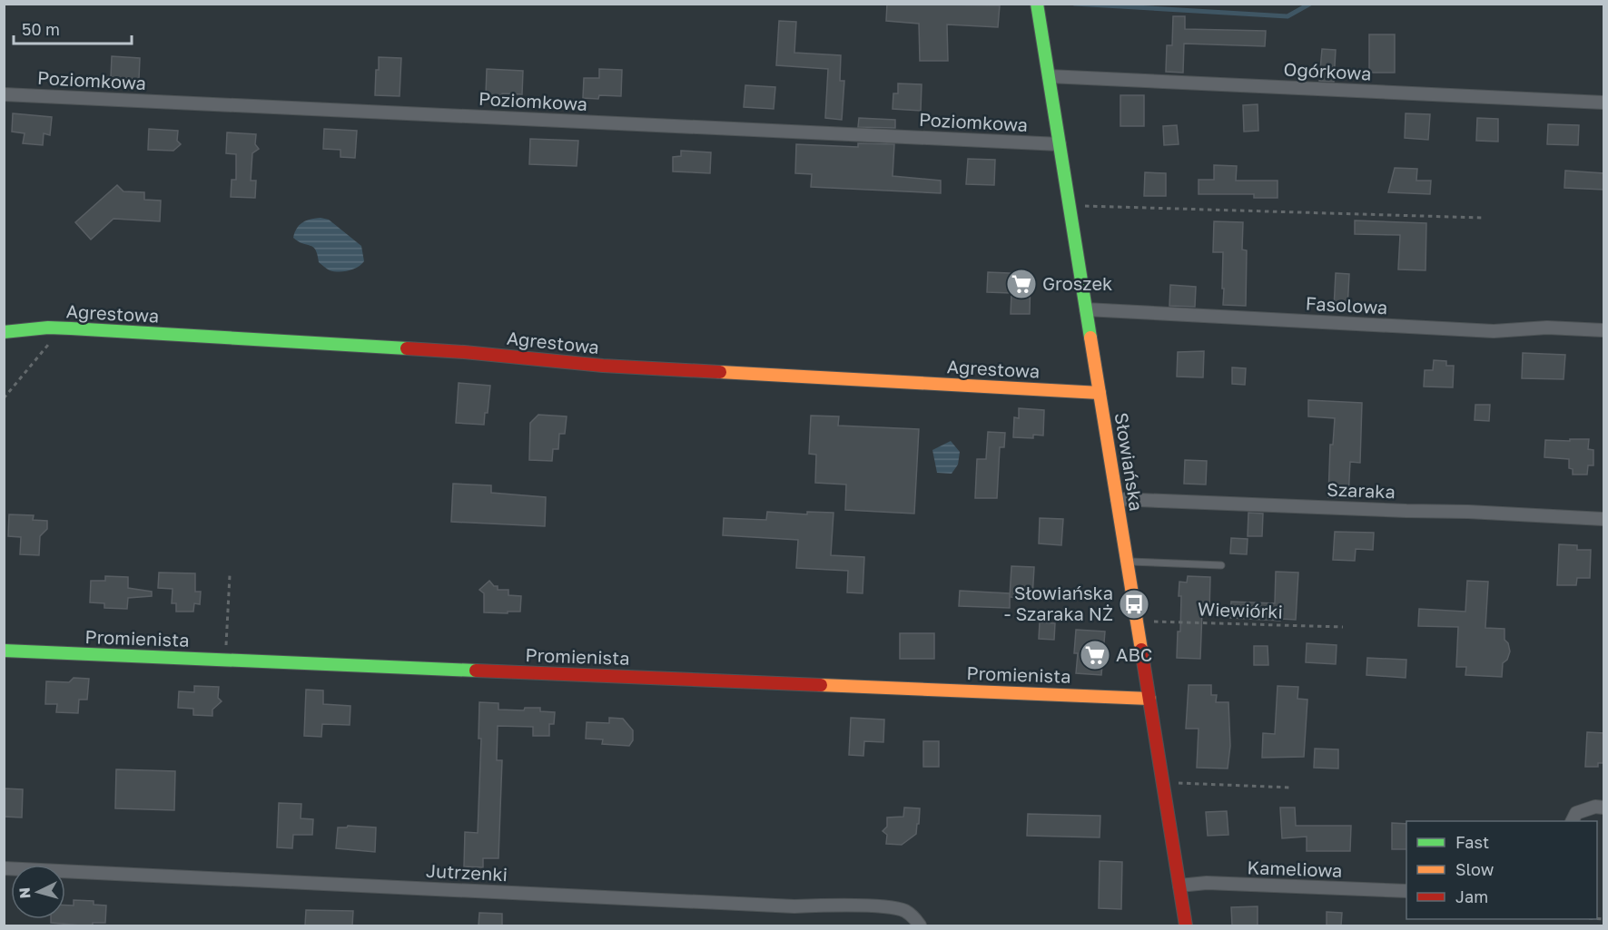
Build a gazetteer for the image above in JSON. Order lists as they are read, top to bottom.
{
  "streets": {
    "street": [
      "Ogórkowa",
      "Poziomkowa",
      "Fasolowa",
      "Agrestowa",
      "Słowiańska",
      "Szaraka",
      "Promienista",
      "Kameliowa",
      "Jutrzenki"
    ],
    "path": ["Wiewiórki"]
  },
  "crossings": [
    ["Ogórkowa", "Słowiańska"],
    ["Poziomkowa", "Słowiańska"],
    ["Fasolowa", "Słowiańska"],
    ["Agrestowa", "Słowiańska"],
    ["Słowiańska", "Szaraka"],
    ["Słowiańska", "Wiewiórki"],
    ["Słowiańska", "Promienista"],
    ["Słowiańska", "Kameliowa"]
  ],
  "places": {
    "supermarket": ["Groszek", "ABC"],
    "bus stop": ["Słowiańska - Szaraka NŻ"]
  },
  "legend": ["Fast", "Slow", "Jam"],
  "scale_bar": "50 m",
  "north": "left"
}
